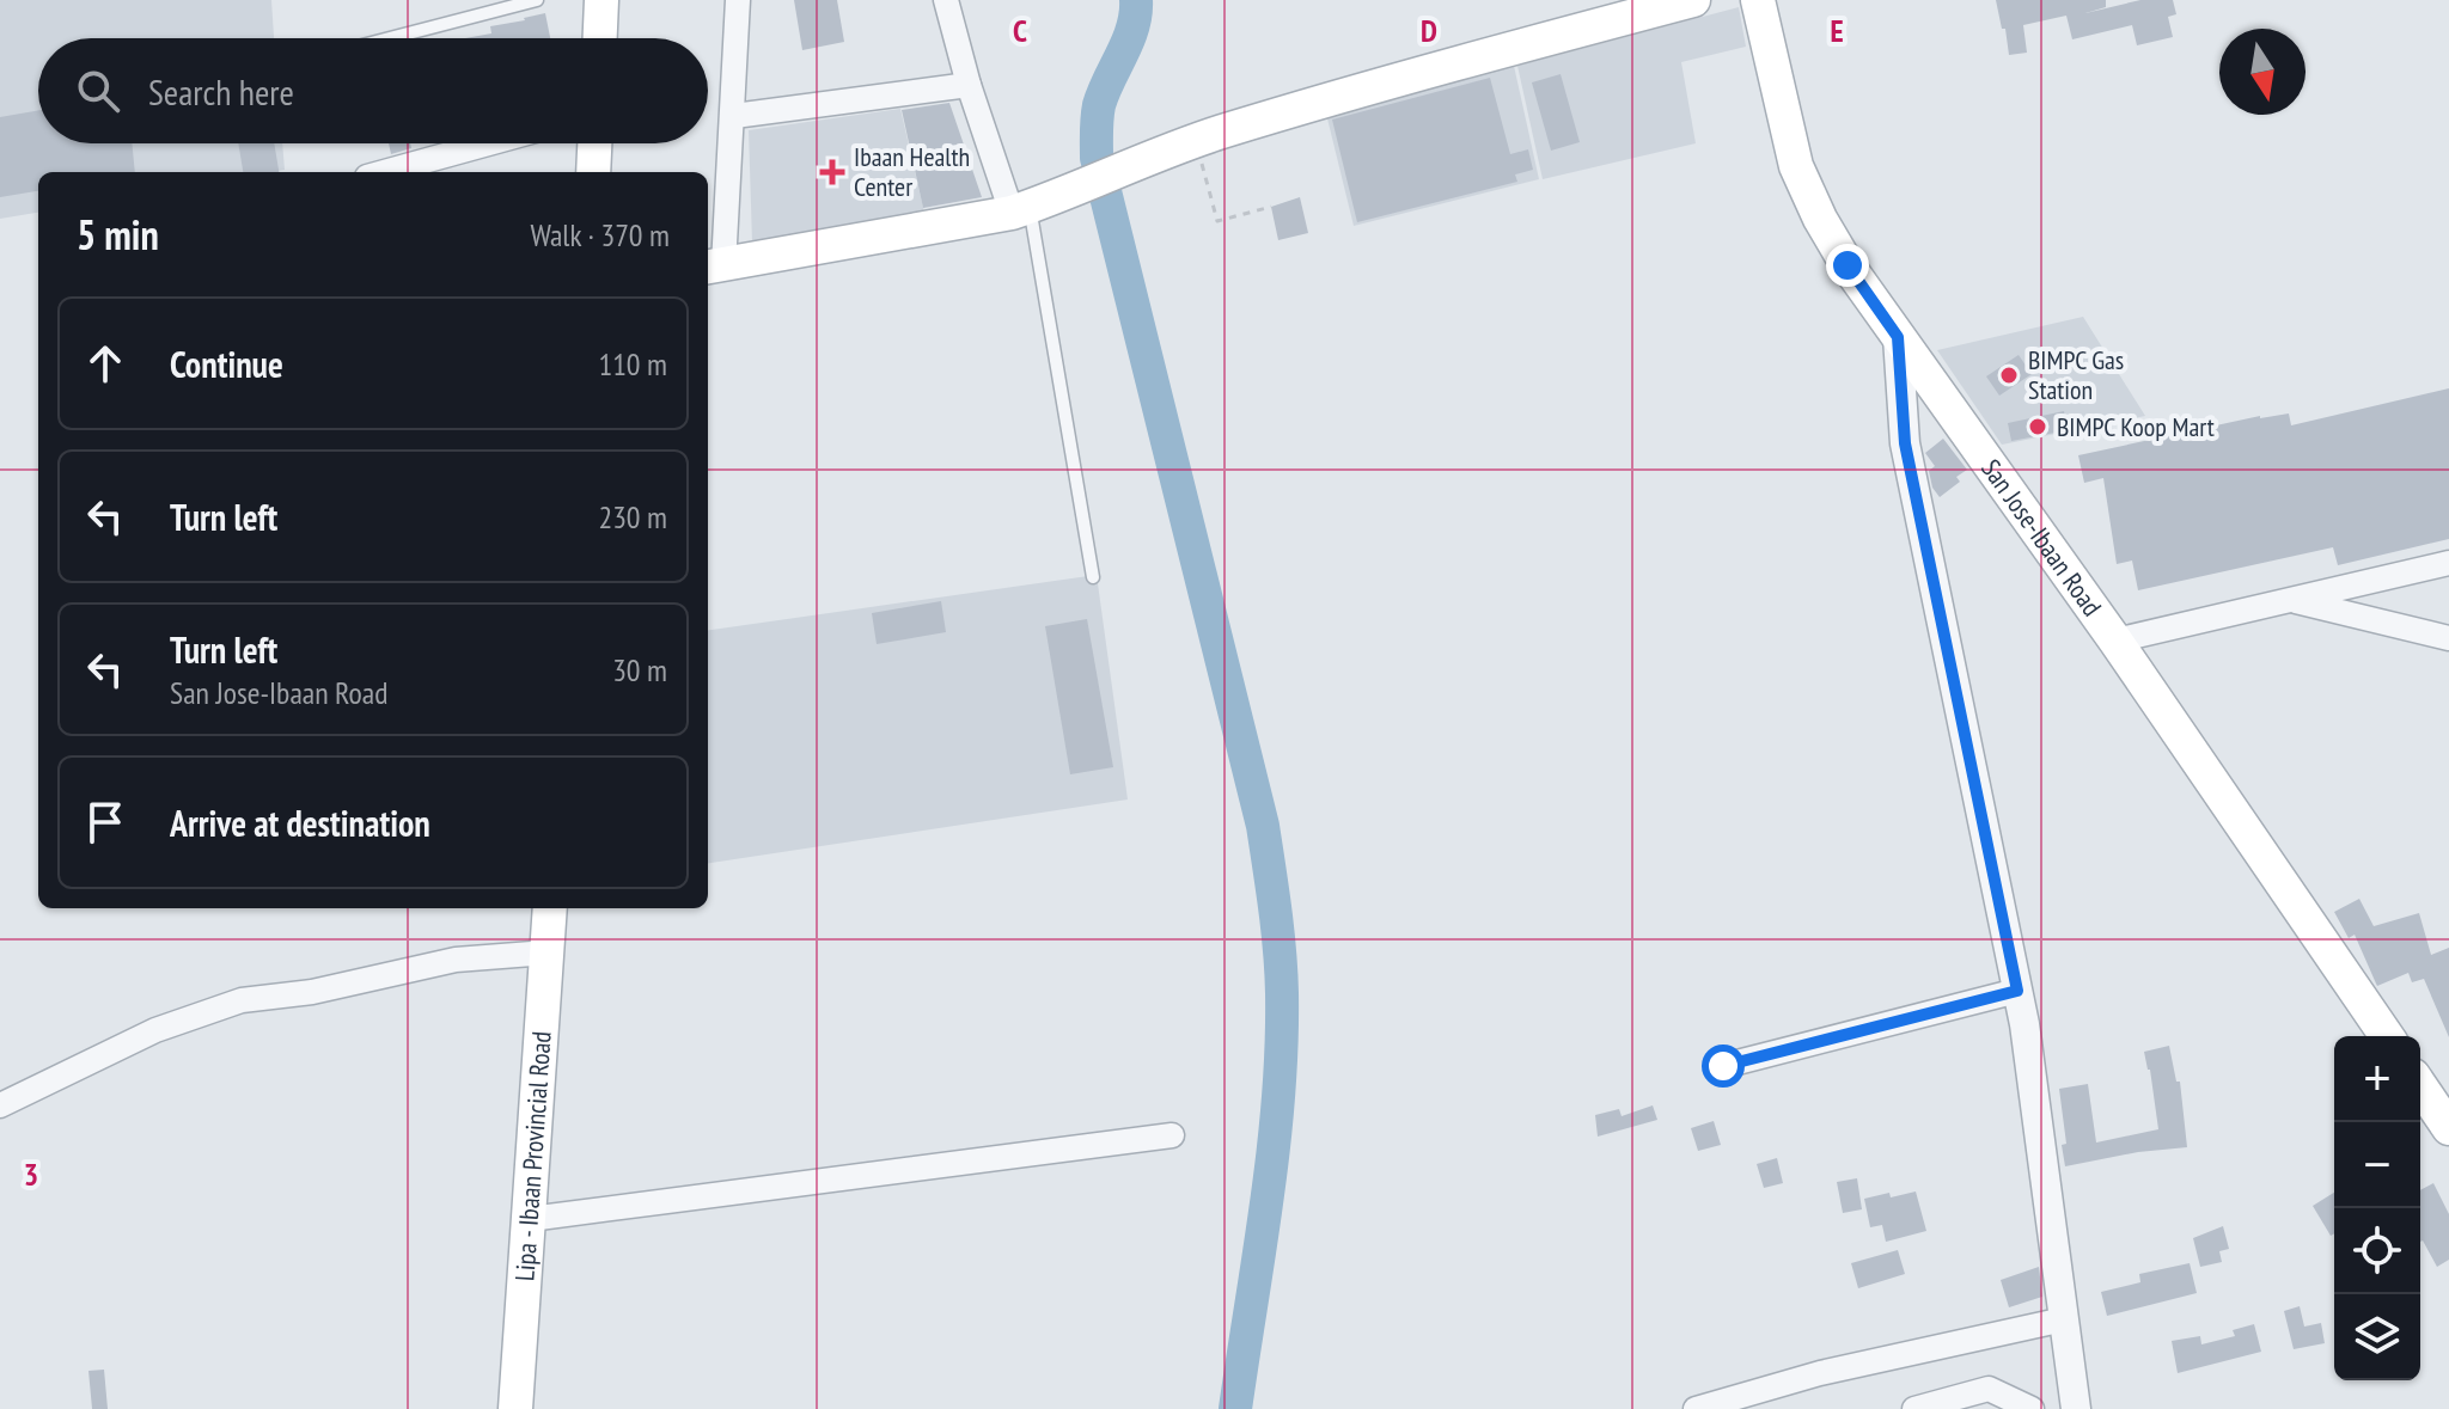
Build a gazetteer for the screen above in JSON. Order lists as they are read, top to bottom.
{
  "streets": {
    "main road": ["San Jose-Ibaan Road", "Lipa - Ibaan Provincial Road"]
  },
  "places": {
    "health": ["Ibaan Health Center"],
    "other": ["BIMPC Gas Station", "BIMPC Koop Mart"]
  },
  "north": "bottom",
  "page": {
    "search": "Search here",
    "heading": ["5 min", "Walk · 370 m"],
    "list": [
      ["Continue", "110 m"],
      ["Turn left", "230 m"],
      ["Turn left", "San Jose-Ibaan Road", "30 m"],
      "Arrive at destination"
    ],
    "map_buttons": ["+", "−"]
  },
  "grid": {
    "columns": ["C", "D", "E"],
    "rows": ["3"]
  }
}
